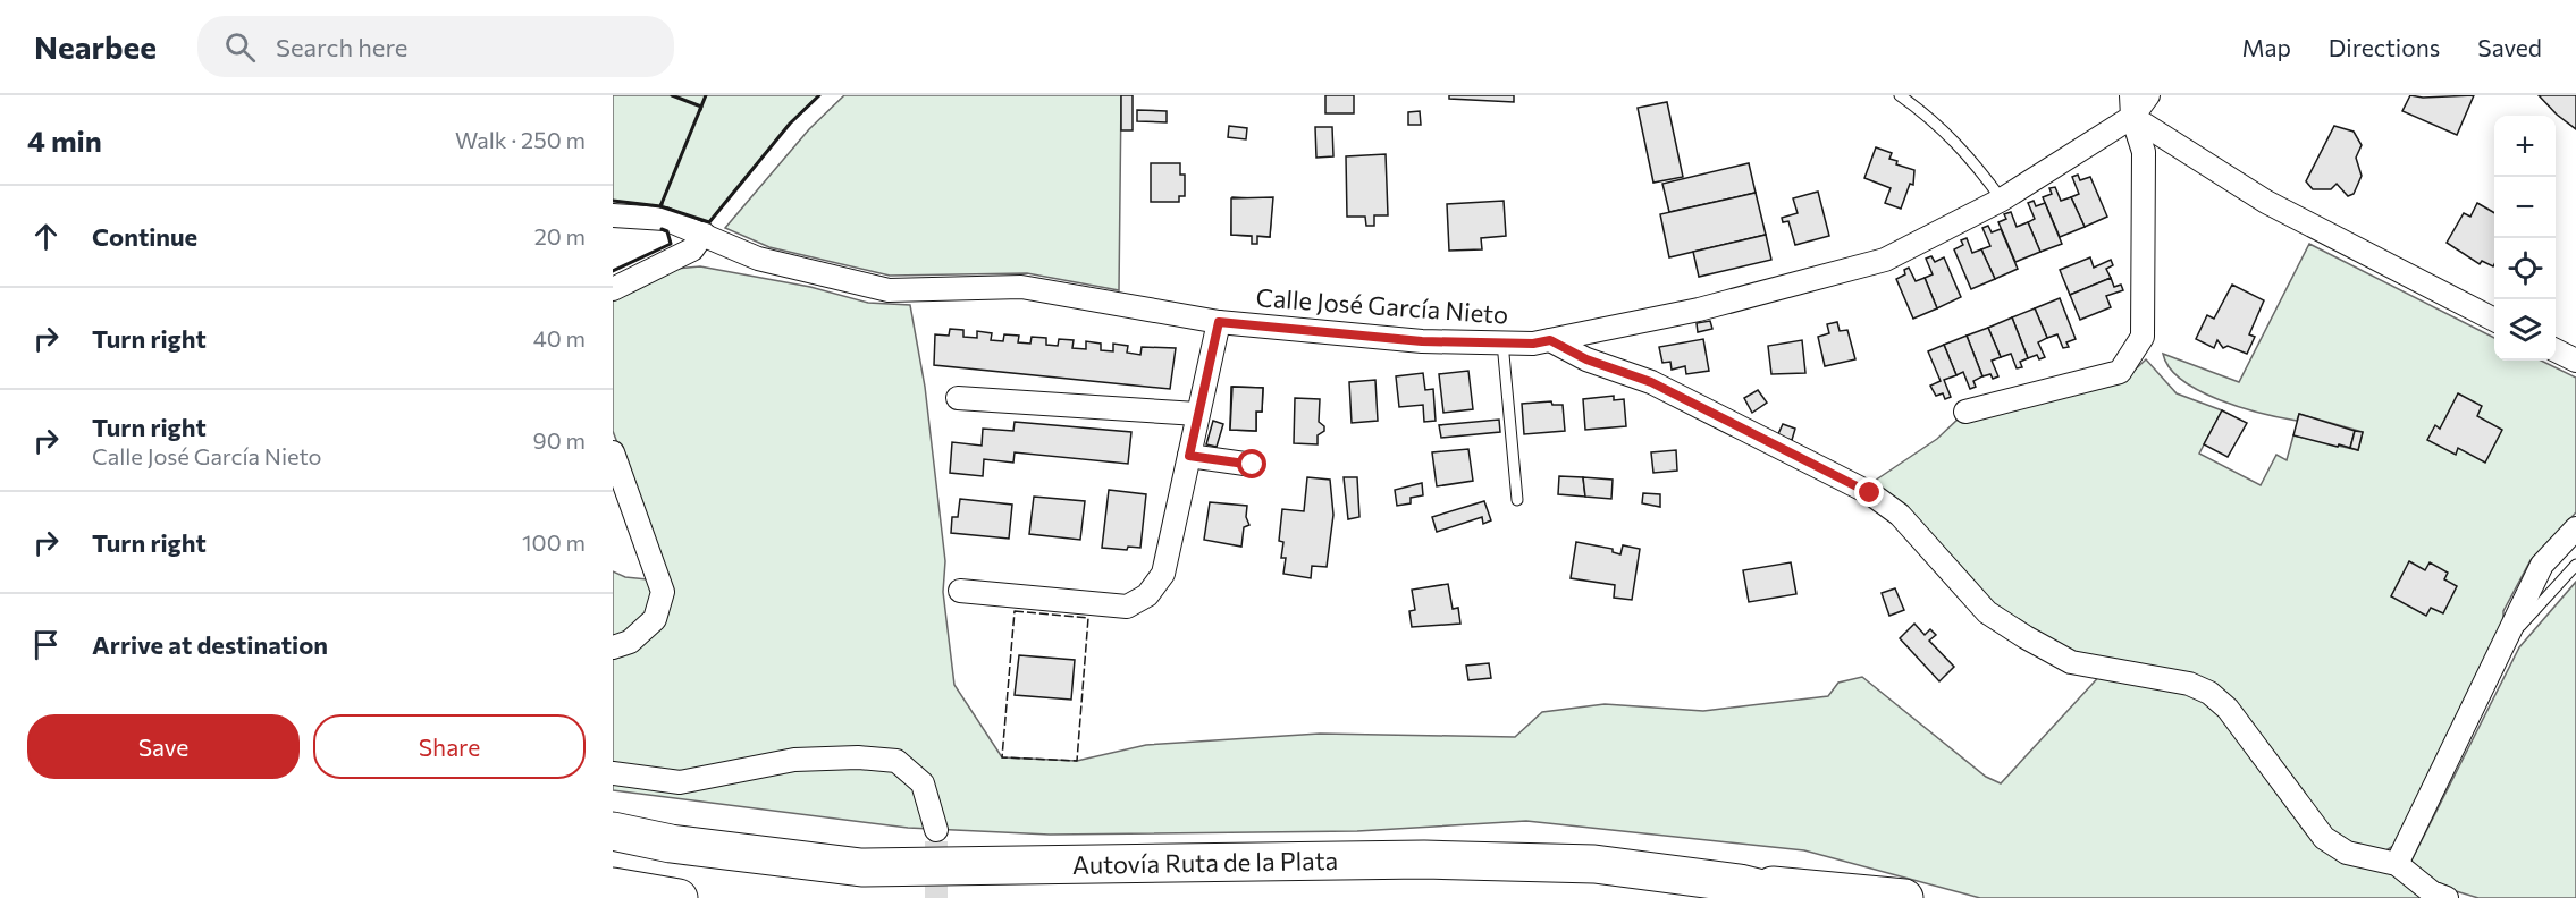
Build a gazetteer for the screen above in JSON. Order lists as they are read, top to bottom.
{
  "streets": {
    "highway": ["Autovía Ruta de la Plata"],
    "street": ["Calle José García Nieto"]
  },
  "page": {
    "header": "Nearbee",
    "search": "Search here",
    "nav": ["Map", "Directions", "Saved"],
    "heading": ["4 min", "Walk · 250 m"],
    "map_buttons": ["+", "−"],
    "list": [
      ["Continue", "20 m"],
      ["Turn right", "40 m"],
      ["Turn right", "Calle José García Nieto", "90 m"],
      ["Turn right", "100 m"],
      "Arrive at destination"
    ],
    "buttons": ["Save", "Share"]
  }
}
